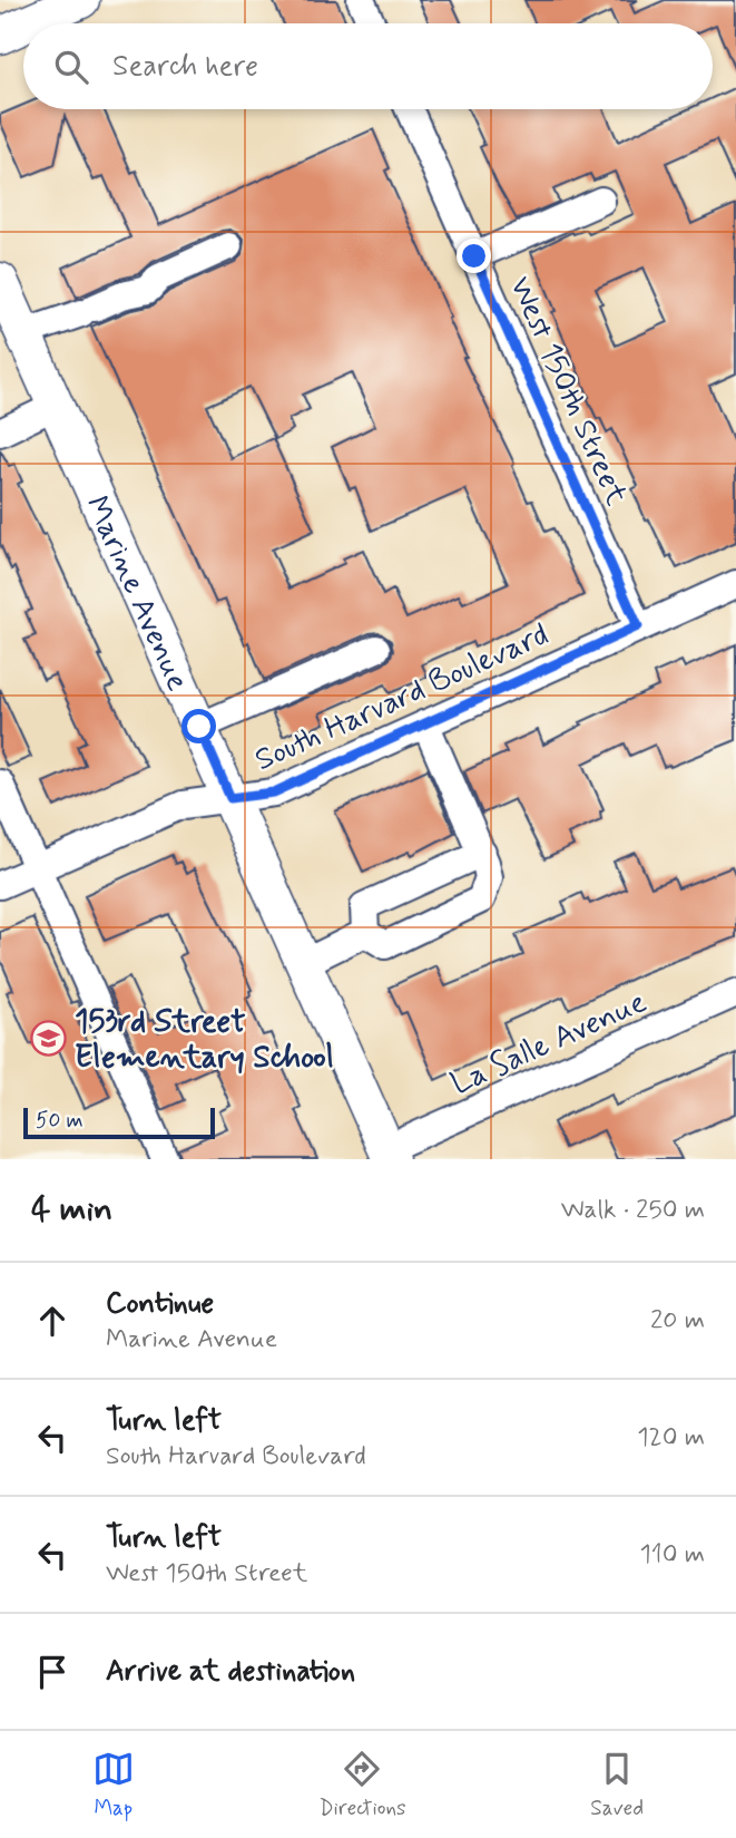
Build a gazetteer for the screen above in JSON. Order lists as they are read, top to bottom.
{
  "streets": {
    "main road": ["Marine Avenue"],
    "street": ["West 150th Street", "South Harvard Boulevard", "La Salle Avenue"]
  },
  "crossings": [
    ["West 150th Street", "South Harvard Boulevard"],
    ["Marine Avenue", "South Harvard Boulevard"],
    ["Marine Avenue", "La Salle Avenue"]
  ],
  "places": {
    "school or university": ["153rd Street Elementary School"]
  },
  "scale_bar": "50 m",
  "page": {
    "search": "Search here",
    "scale": "50 m",
    "heading": ["4 min", "Walk · 250 m"],
    "list": [
      ["Continue", "Marine Avenue", "20 m"],
      ["Turn left", "South Harvard Boulevard", "120 m"],
      ["Turn left", "West 150th Street", "110 m"],
      "Arrive at destination"
    ],
    "nav": ["Map", "Directions", "Saved"]
  }
}
